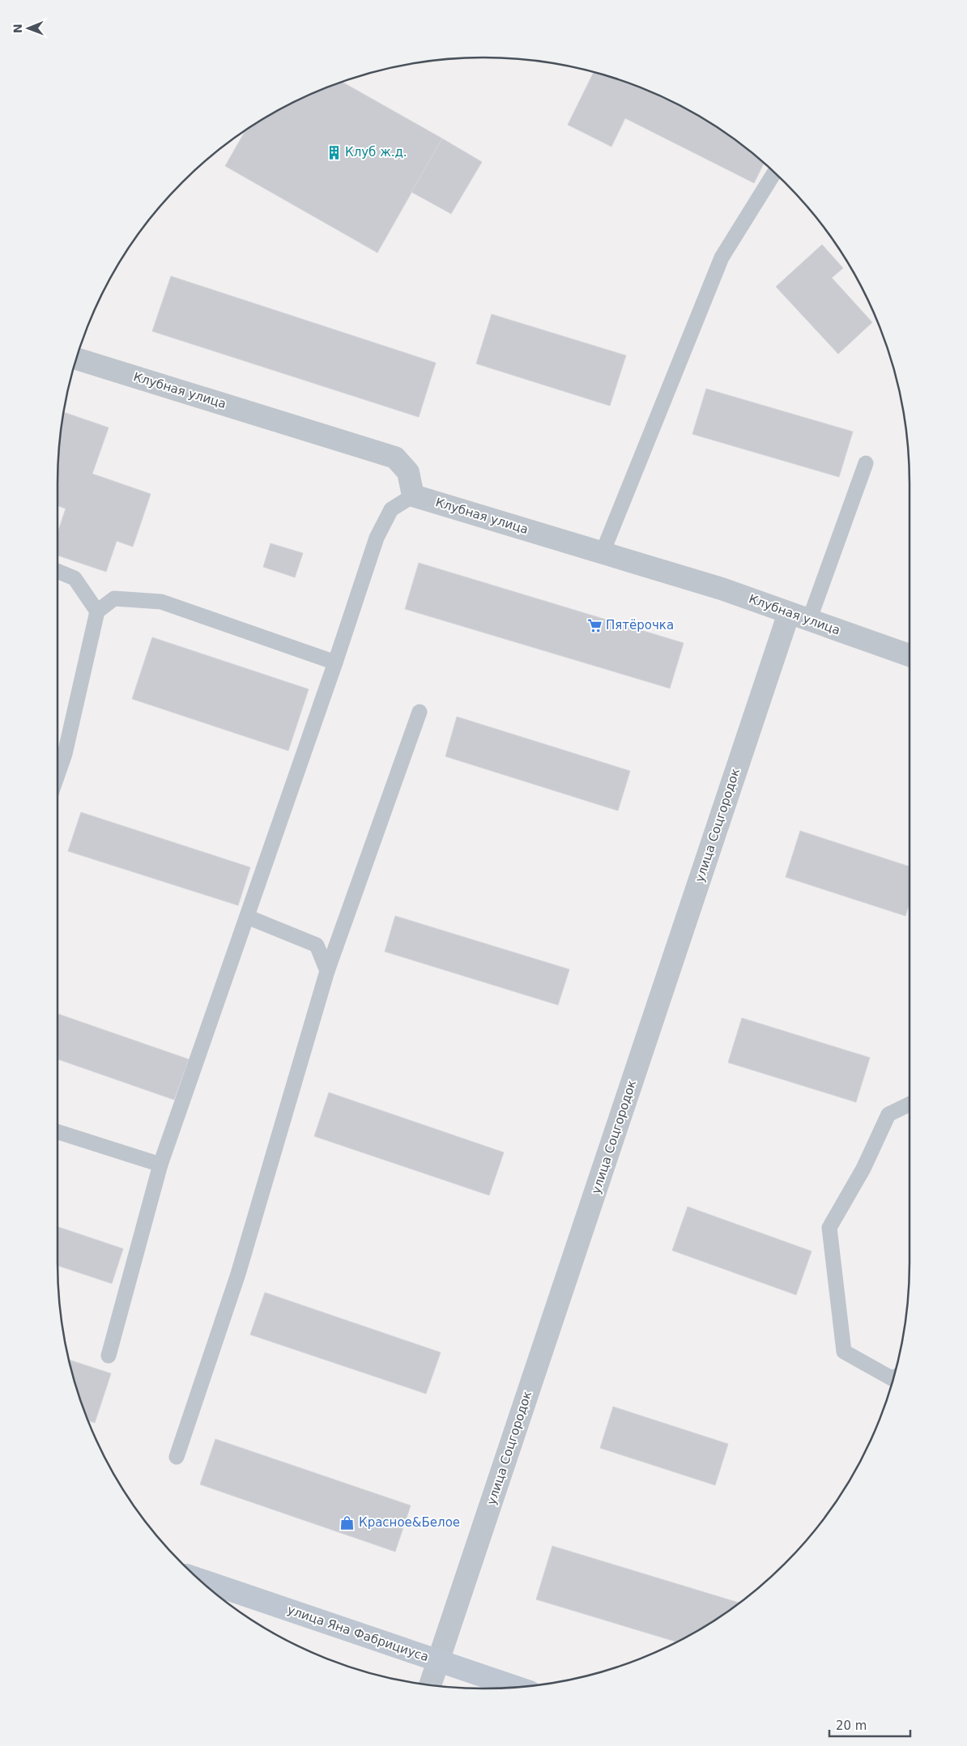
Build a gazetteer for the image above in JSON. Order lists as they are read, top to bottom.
{
  "streets": {
    "main road": ["улица Яна Фабрициуса"],
    "street": ["Клубная улица", "улица Соцгородок"]
  },
  "crossings": [
    ["Клубная улица", "улица Соцгородок"],
    ["улица Соцгородок", "улица Яна Фабрициуса"]
  ],
  "places": {
    "building": ["Клуб ж.д."],
    "supermarket": ["Пятёрочка"],
    "shop": ["Красное&Белое"]
  },
  "scale_bar": "20 m",
  "north": "left"
}
